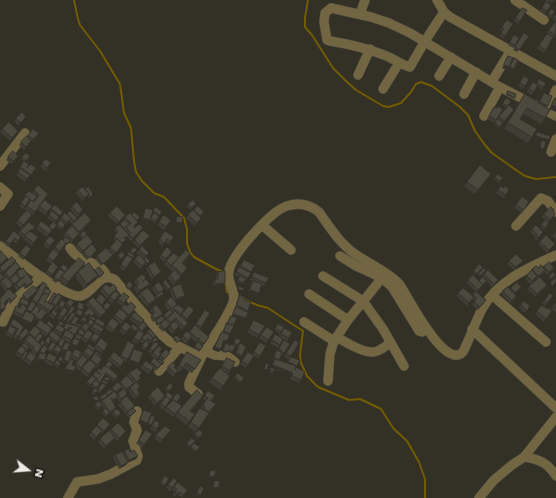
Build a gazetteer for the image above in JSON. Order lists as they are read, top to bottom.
{
  "north": "right"
}
